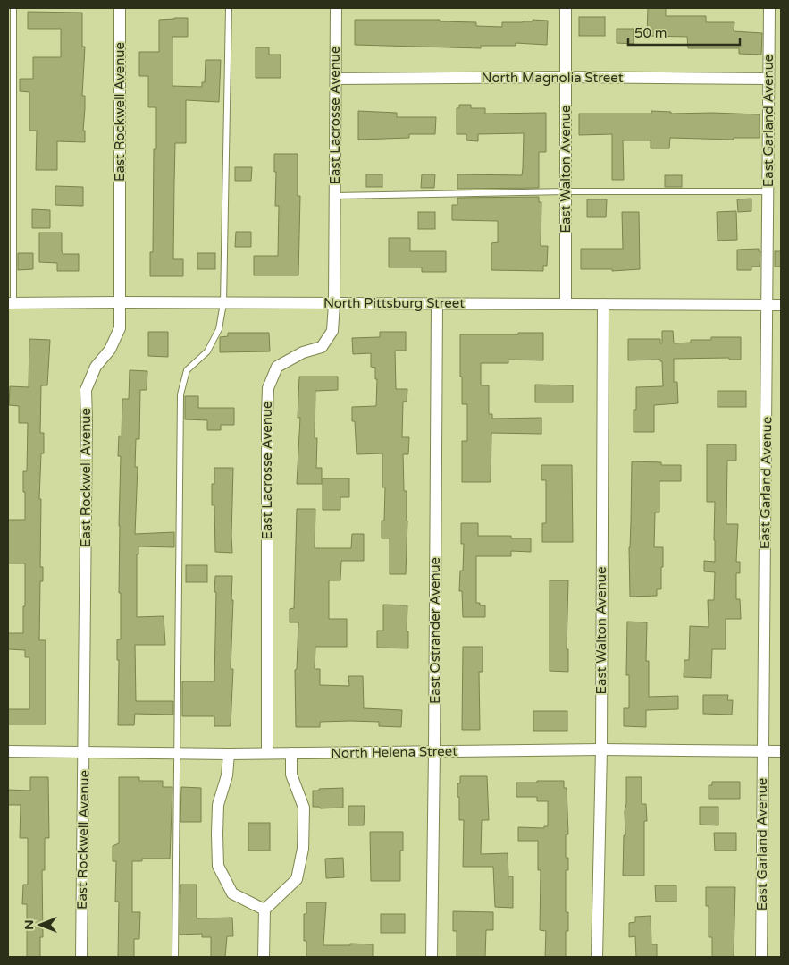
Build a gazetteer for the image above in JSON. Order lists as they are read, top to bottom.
{
  "streets": {
    "street": [
      "North Magnolia Street",
      "East Rockwell Avenue",
      "East Lacrosse Avenue",
      "East Garland Avenue",
      "East Walton Avenue",
      "North Pittsburg Street",
      "East Ostrander Avenue",
      "North Helena Street"
    ]
  },
  "crossings": [
    ["North Magnolia Street", "East Lacrosse Avenue"],
    ["North Magnolia Street", "East Garland Avenue"],
    ["North Magnolia Street", "East Walton Avenue"],
    ["East Rockwell Avenue", "North Pittsburg Street"],
    ["East Rockwell Avenue", "North Helena Street"],
    ["East Lacrosse Avenue", "North Pittsburg Street"],
    ["East Lacrosse Avenue", "North Helena Street"],
    ["East Garland Avenue", "North Pittsburg Street"],
    ["East Garland Avenue", "North Helena Street"],
    ["East Walton Avenue", "North Pittsburg Street"],
    ["East Walton Avenue", "North Helena Street"],
    ["North Pittsburg Street", "East Ostrander Avenue"],
    ["East Ostrander Avenue", "North Helena Street"]
  ],
  "scale_bar": "50 m",
  "north": "left"
}
